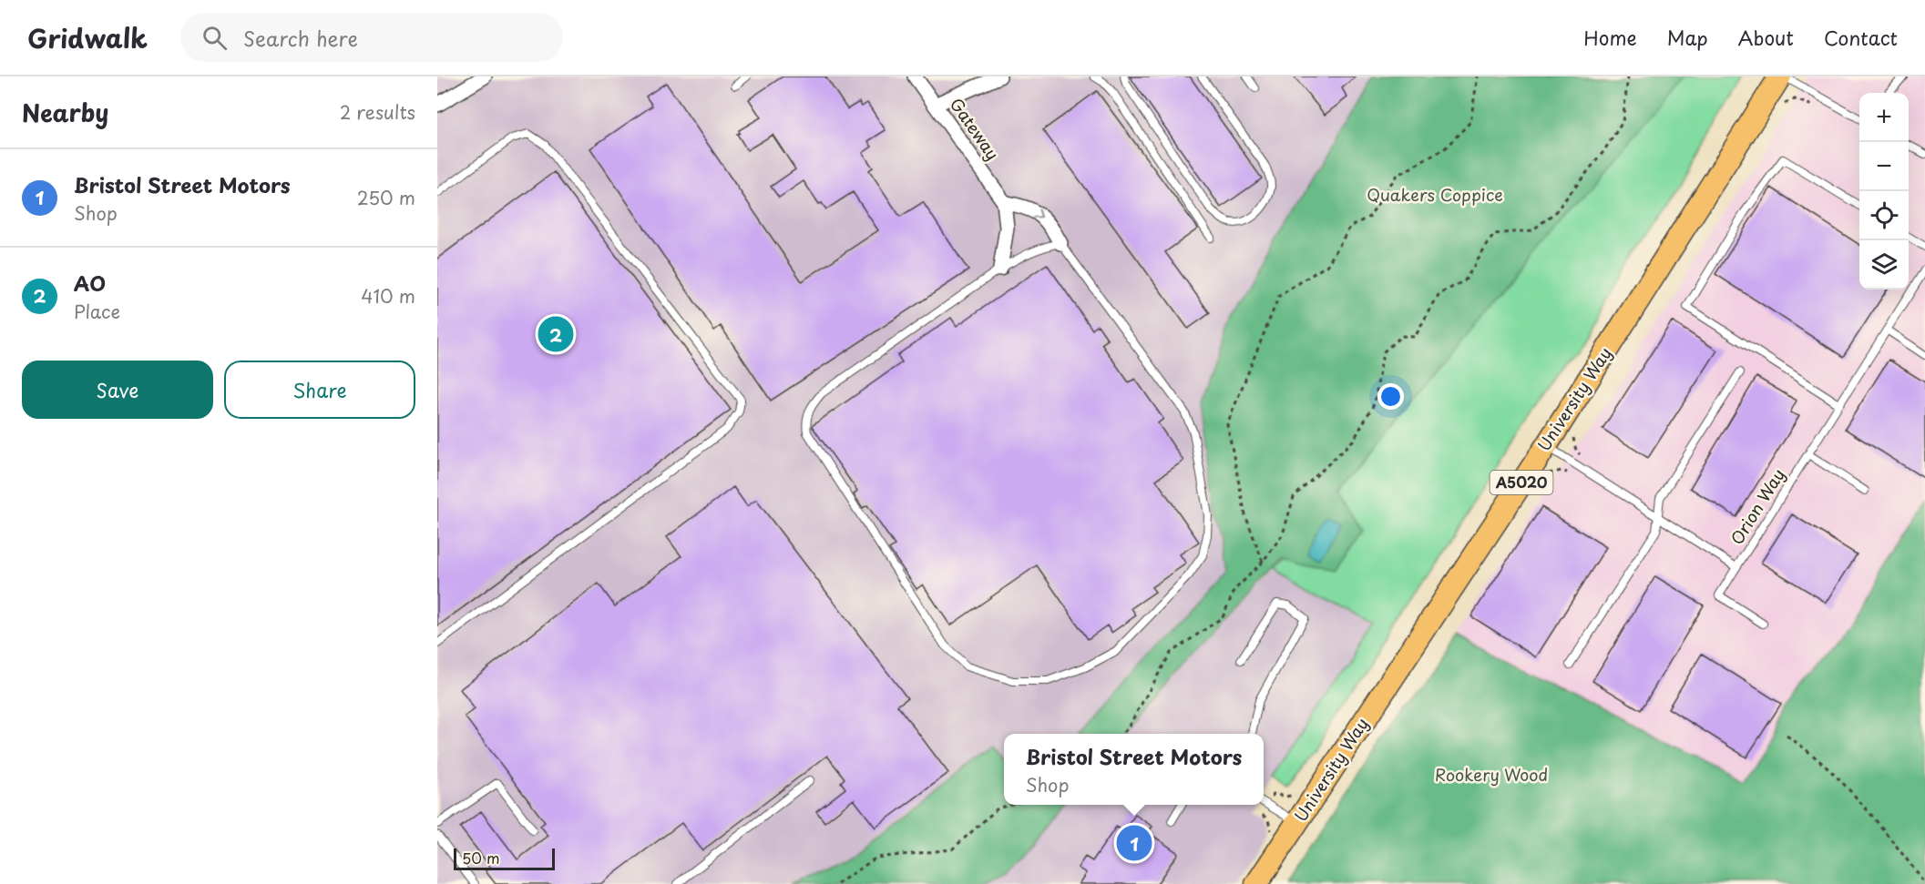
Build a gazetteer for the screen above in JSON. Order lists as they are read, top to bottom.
{
  "streets": {
    "highway": ["University Way", "A5020"],
    "street": ["Gateway"],
    "lane": ["Orion Way"]
  },
  "crossings": [
    ["University Way", "Orion Way"]
  ],
  "parks": ["Quakers Coppice", "Rookery Wood"],
  "scale_bar": "50 m",
  "page": {
    "header": "Gridwalk",
    "search": "Search here",
    "nav": [
      "Home",
      "Map",
      "About",
      "Contact"
    ],
    "heading": ["Nearby", "2 results"],
    "map_buttons": ["+", "−"],
    "list": [
      {
        "mark": "1",
        "name": "Bristol Street Motors",
        "note": "Shop",
        "value": "250 m"
      },
      {
        "mark": "2",
        "name": "AO",
        "note": "Place",
        "value": "410 m"
      }
    ],
    "pins": ["2", "1"],
    "buttons": ["Save", "Share"],
    "popup": ["Bristol Street Motors", "Shop"],
    "scale": "50 m"
  }
}
